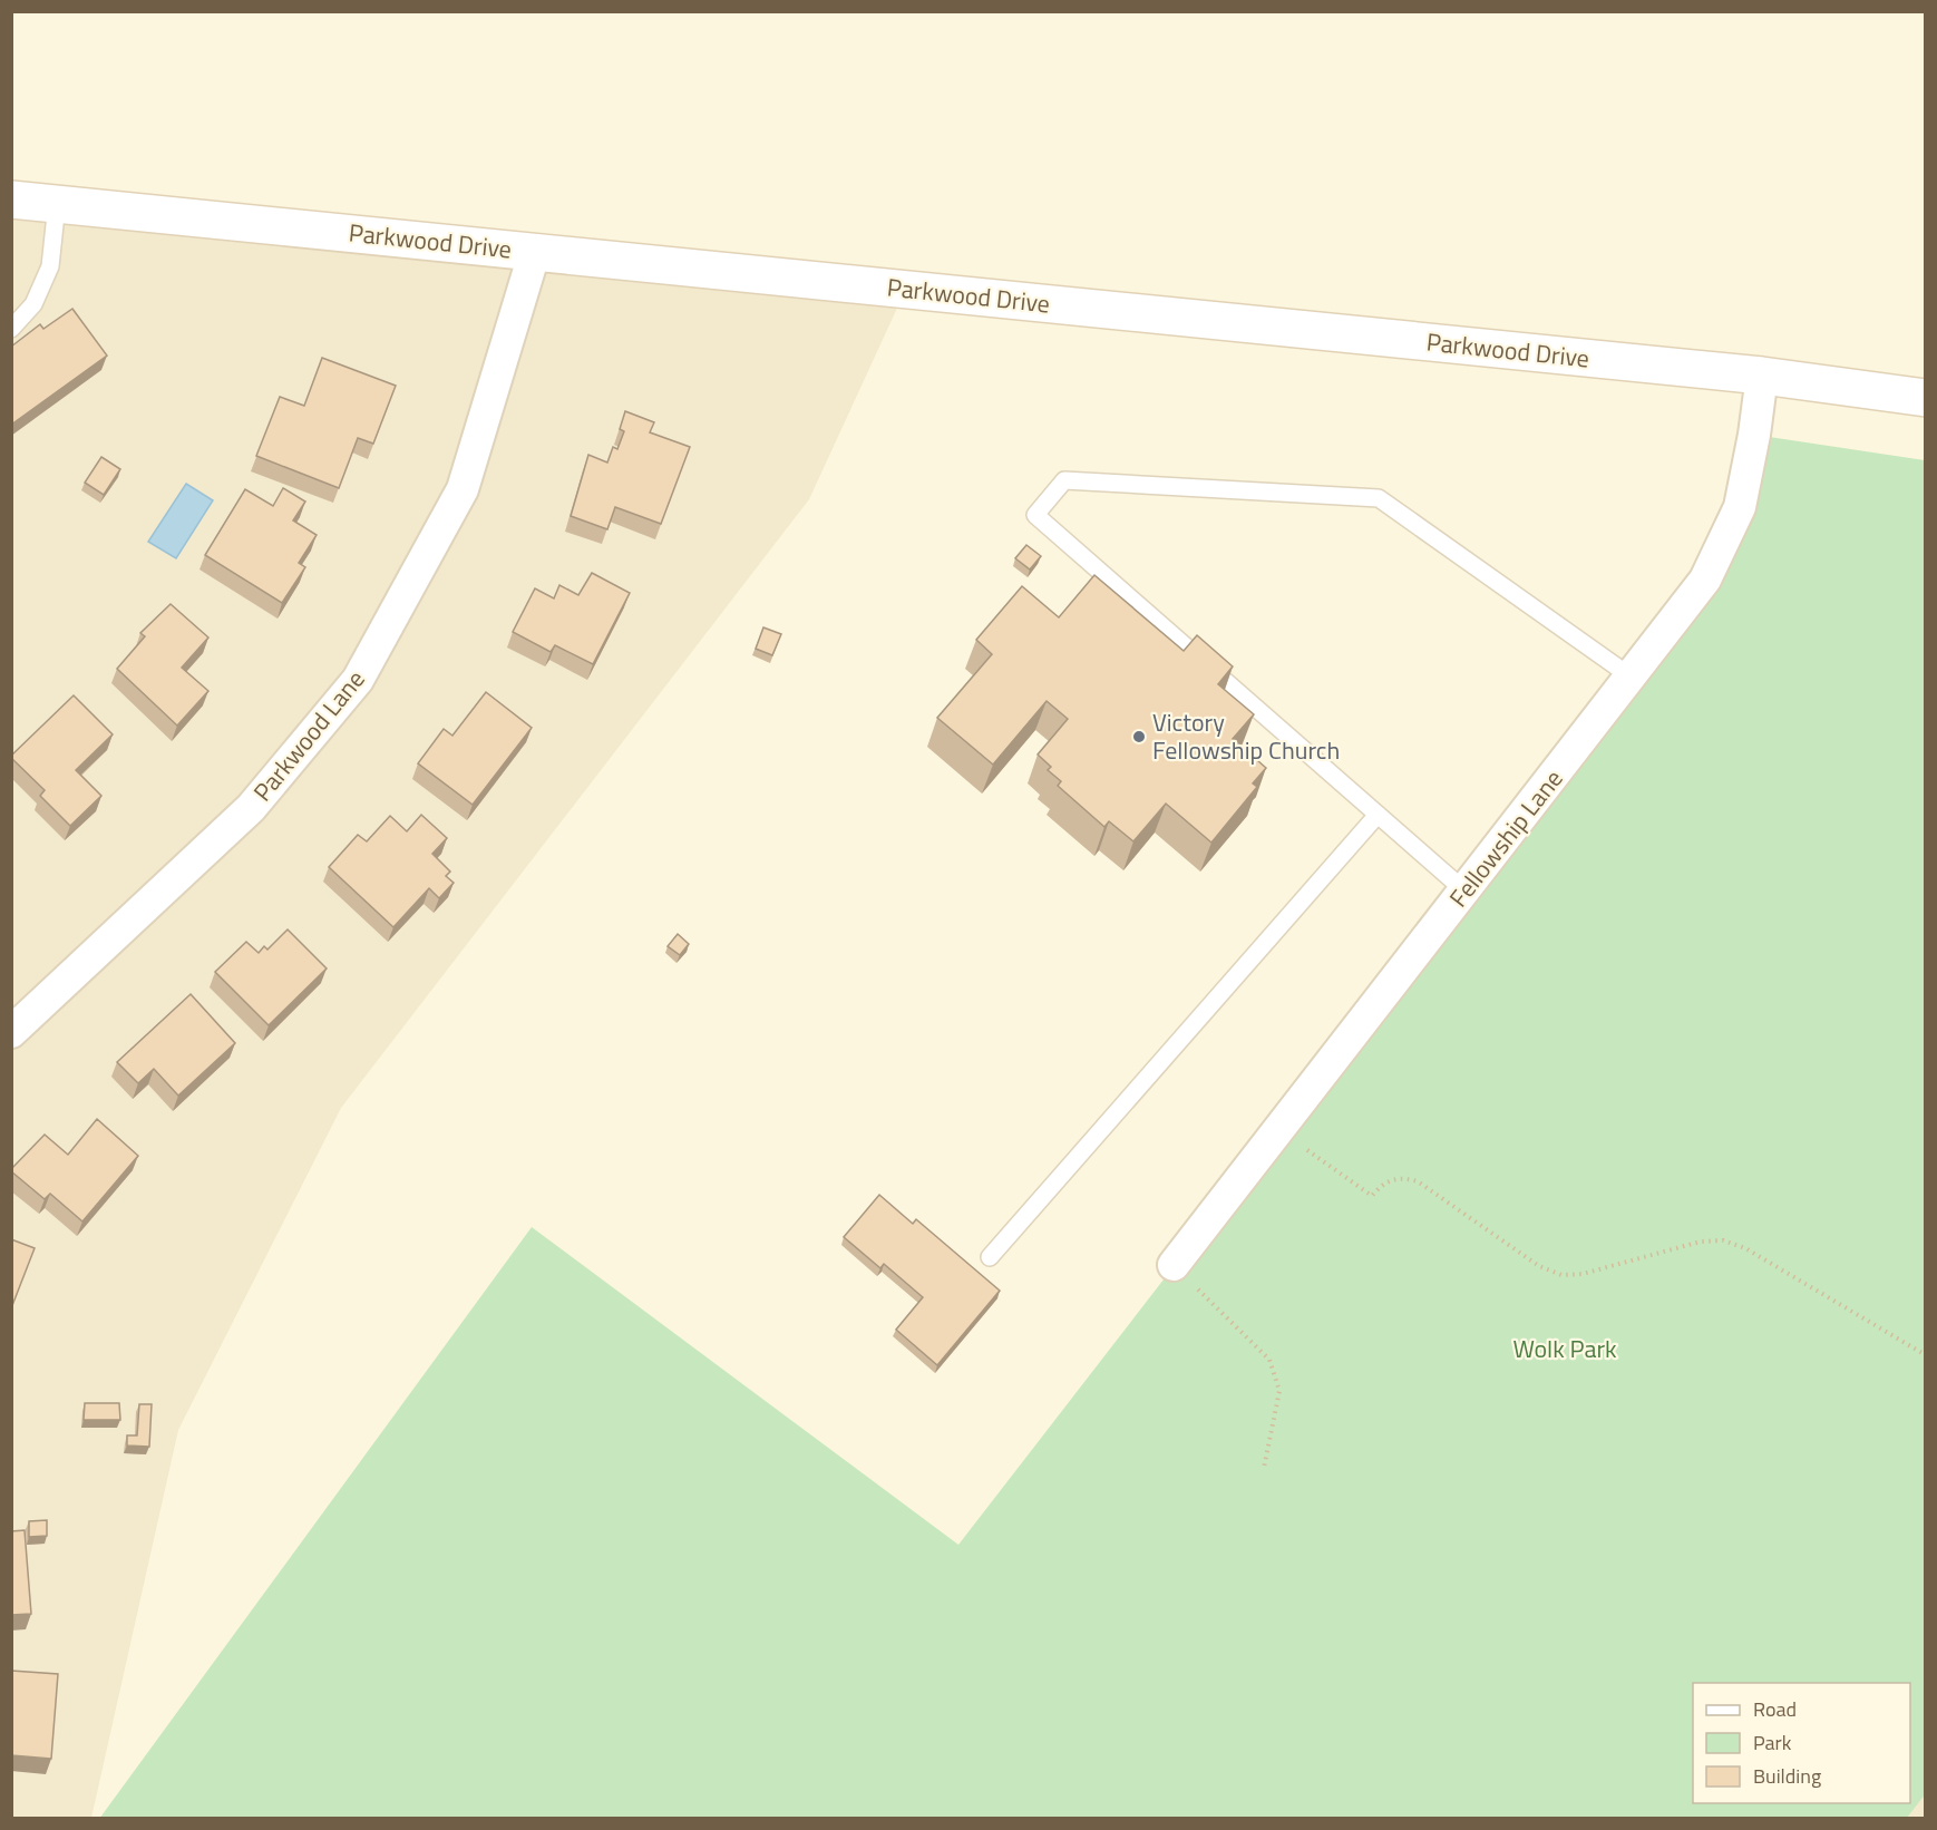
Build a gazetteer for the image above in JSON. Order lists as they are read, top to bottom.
{
  "streets": {
    "street": ["Parkwood Drive", "Parkwood Lane", "Fellowship Lane"]
  },
  "crossings": [
    ["Parkwood Drive", "Parkwood Lane"],
    ["Parkwood Drive", "Fellowship Lane"]
  ],
  "parks": ["Wolk Park"],
  "places": ["Victory Fellowship Church"],
  "legend": ["Road", "Park", "Building"]
}
